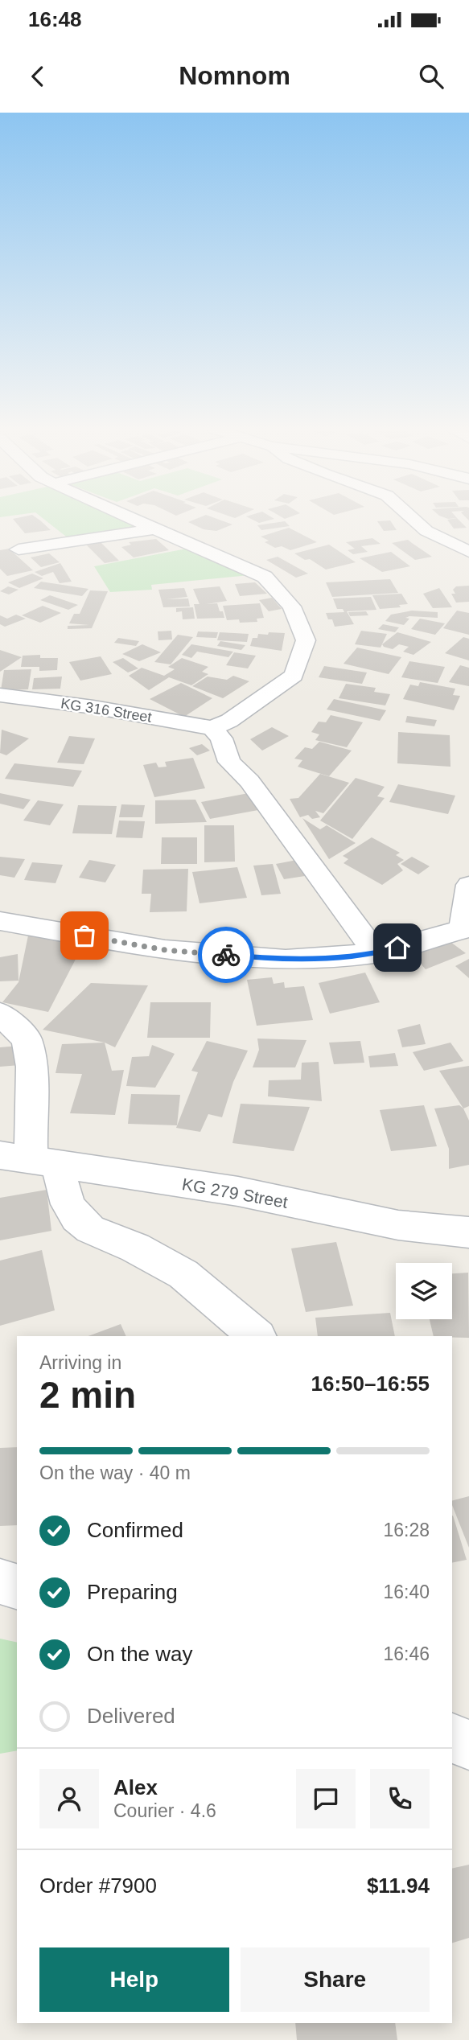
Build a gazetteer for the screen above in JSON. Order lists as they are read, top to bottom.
{
  "streets": {
    "street": ["KG 316 Street", "KG 279 Street"]
  },
  "page": {
    "status": "16:48",
    "header": "Nomnom",
    "heading": ["2 min", "Arriving in", "16:50–16:55"],
    "panel": [
      "Alex",
      "Courier · 4.6",
      "Order #7900",
      "$11.94"
    ],
    "bar": "On the way · 40 m",
    "list": [
      ["Confirmed", "16:28"],
      ["Preparing", "16:40"],
      ["On the way", "16:46"],
      "Delivered"
    ],
    "buttons": ["Help", "Share"]
  }
}
